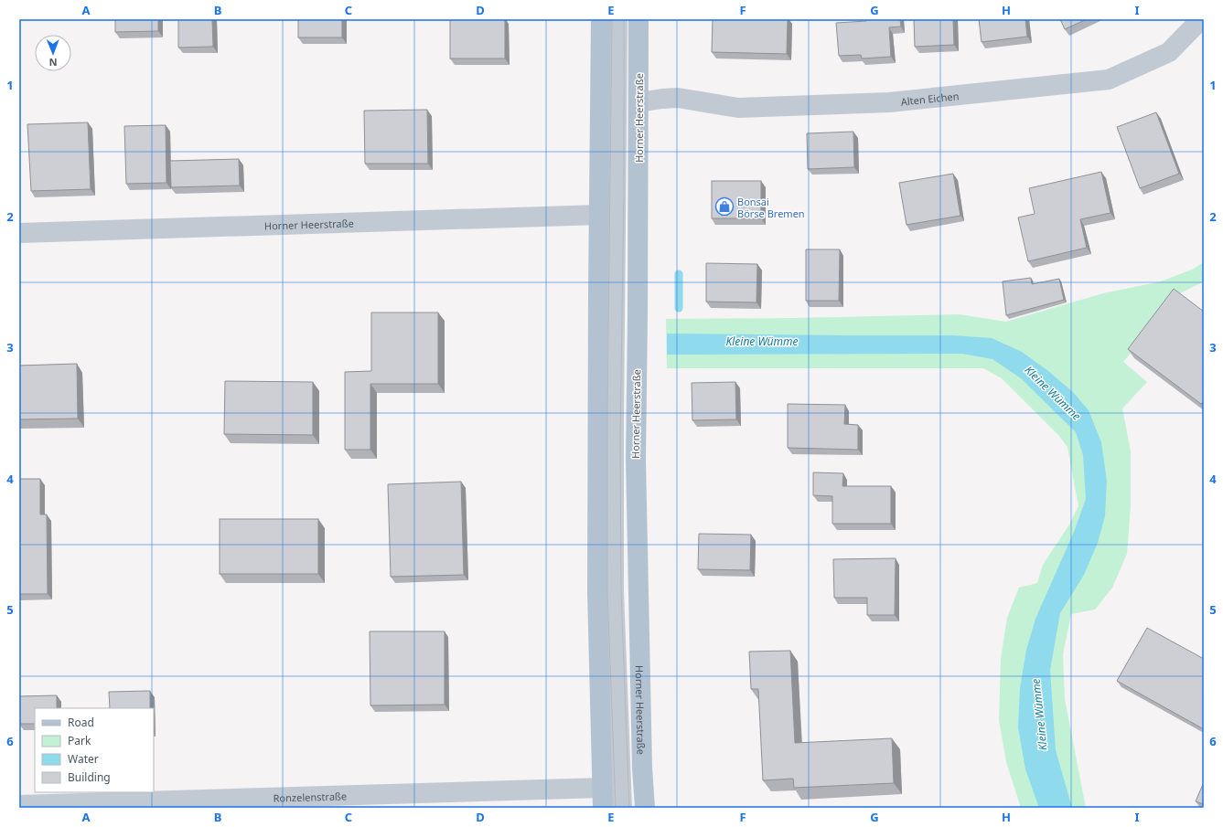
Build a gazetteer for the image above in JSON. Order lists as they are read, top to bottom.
{
  "streets": {
    "main road": ["Horner Heerstraße"],
    "street": ["Alten Eichen", "Ronzelenstraße"]
  },
  "crossings": [
    ["Alten Eichen", "Horner Heerstraße"]
  ],
  "water": ["Kleine Wümme"],
  "places": {
    "shop": ["Bonsai Börse Bremen"]
  },
  "legend": [
    "Road",
    "Park",
    "Water",
    "Building"
  ],
  "north": "bottom",
  "grid": {
    "columns": [
      "A",
      "B",
      "C",
      "D",
      "E",
      "F",
      "G",
      "H",
      "I"
    ],
    "rows": [
      "1",
      "2",
      "3",
      "4",
      "5",
      "6"
    ]
  }
}
